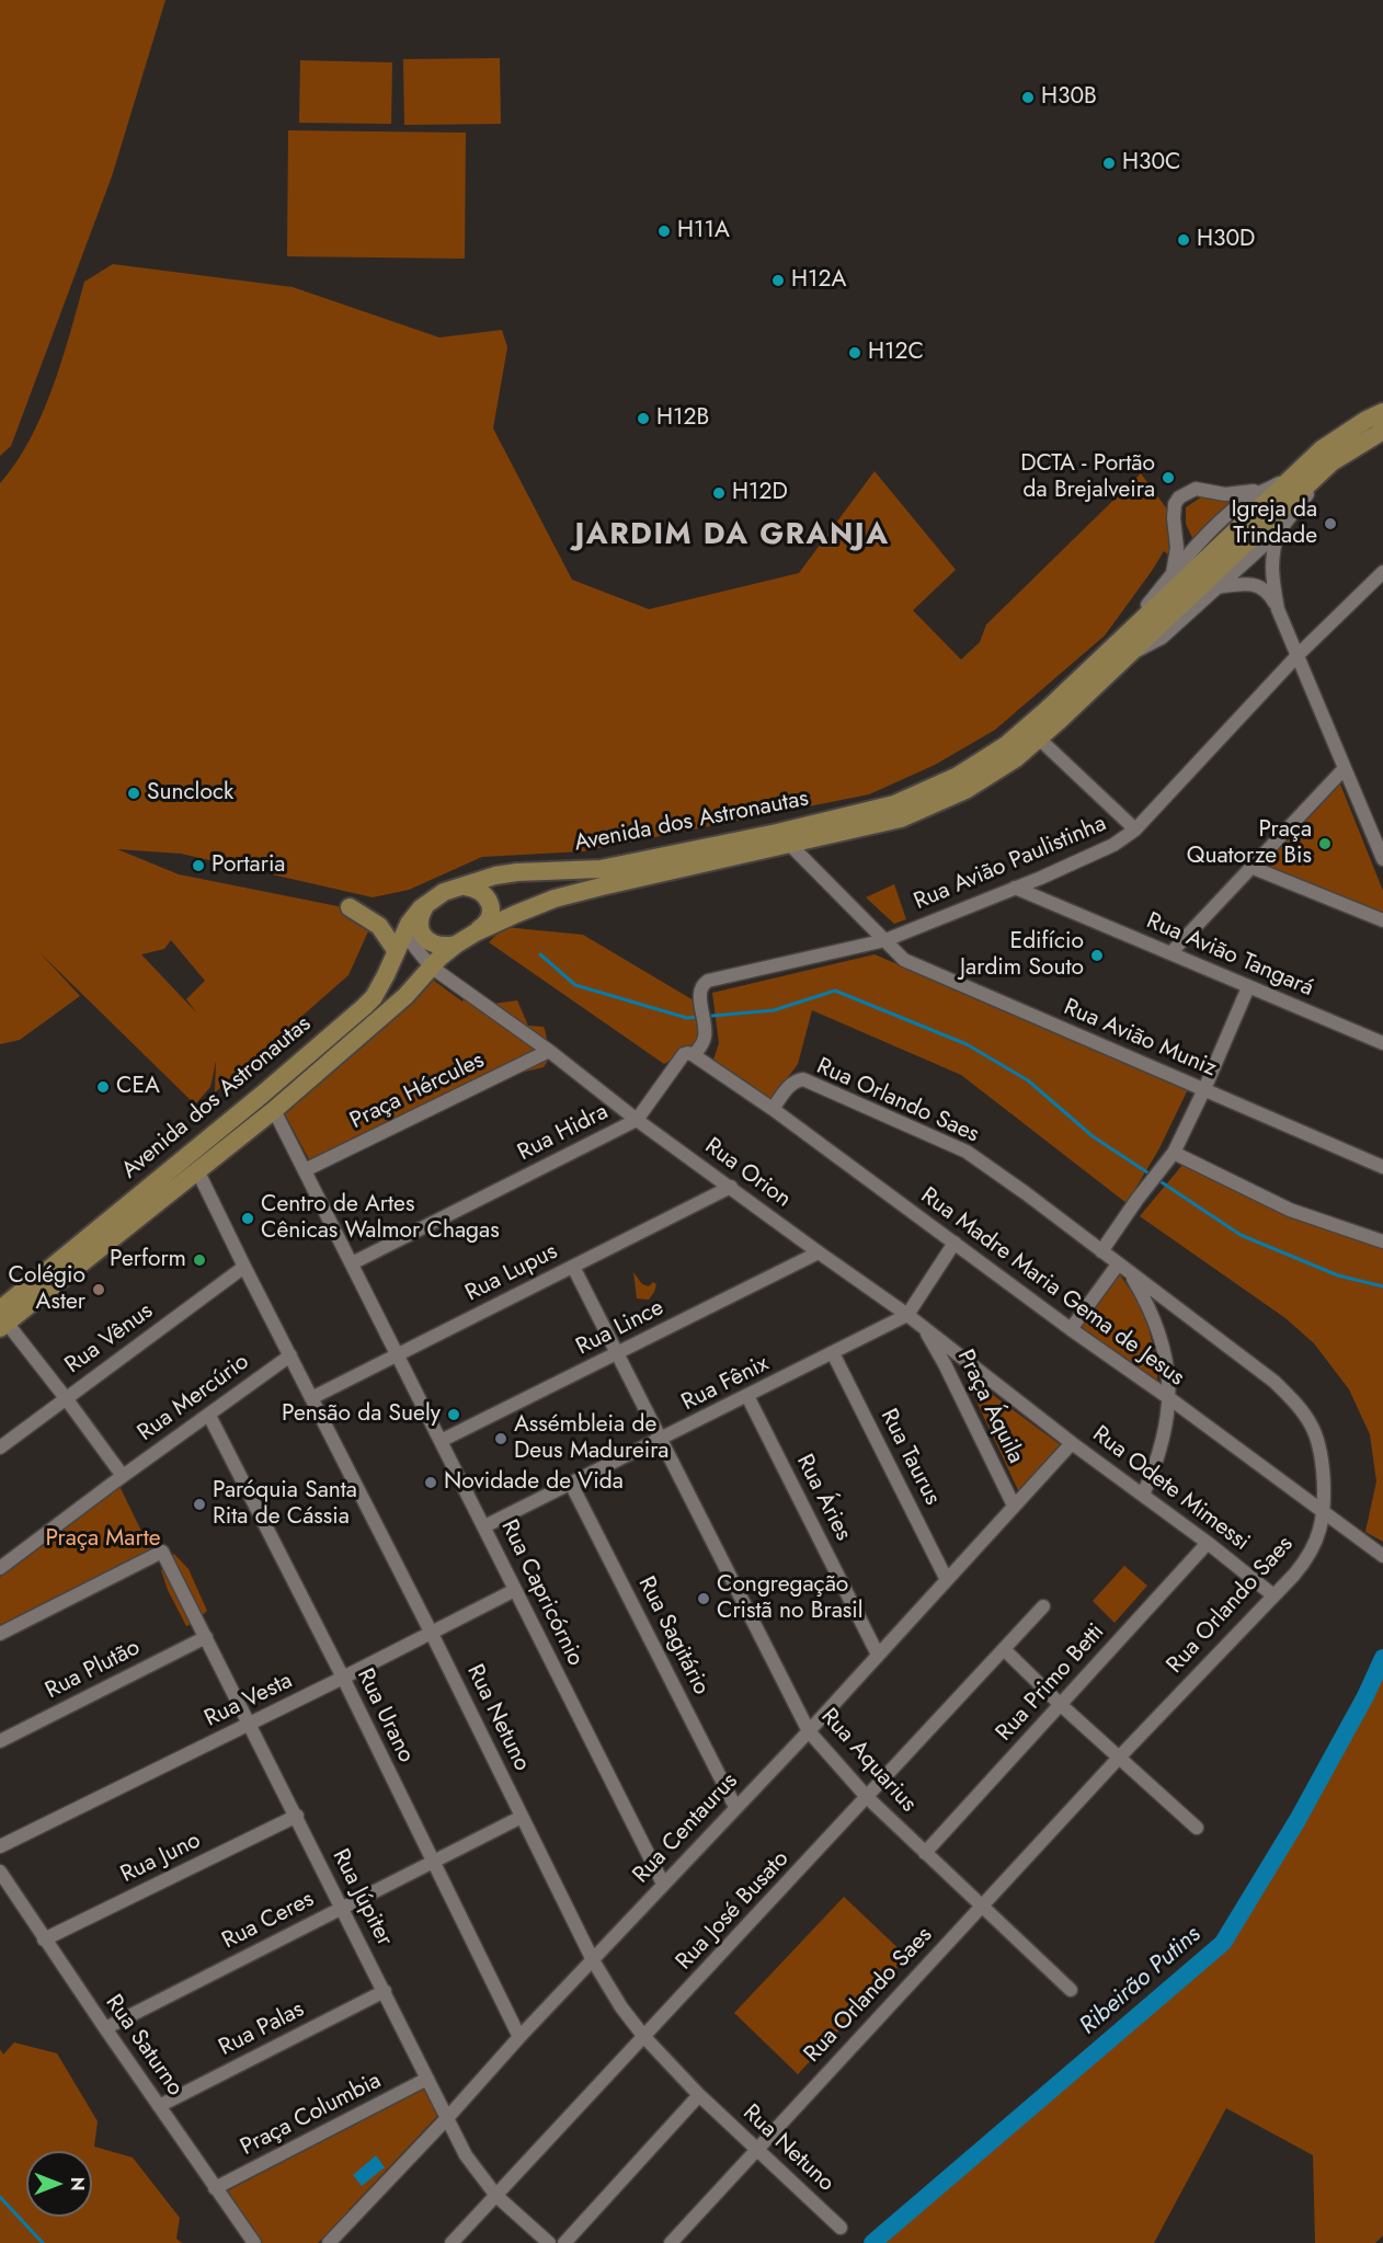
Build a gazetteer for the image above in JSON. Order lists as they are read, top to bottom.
{
  "streets": {
    "main road": ["Avenida dos Astronautas"],
    "street": [
      "Rua Avião Paulistinha",
      "Rua Avião Tangará",
      "Rua Avião Muniz",
      "Praça Hércules",
      "Rua Orlando Saes",
      "Rua Hidra",
      "Rua Orion",
      "Rua Lupus",
      "Rua Madre Maria Gema de Jesus",
      "Rua Lince",
      "Rua Vênus",
      "Rua Fênix",
      "Rua Mercúrio",
      "Praça Áquila",
      "Rua Taurus",
      "Rua Odete Mimessi",
      "Rua Áries",
      "Rua Capricórnio",
      "Rua Sagitário",
      "Rua Plutão",
      "Rua Primo Betti",
      "Rua Vesta",
      "Rua Urano",
      "Rua Netuno",
      "Rua Aquarius",
      "Rua Centaurus",
      "Rua Juno",
      "Rua Júpiter",
      "Rua José Busato",
      "Rua Ceres",
      "Rua Palas",
      "Rua Saturno",
      "Praça Columbia"
    ]
  },
  "crossings": [
    ["Avenida dos Astronautas", "Rua Avião Muniz"],
    ["Avenida dos Astronautas", "Rua Orion"],
    ["Avenida dos Astronautas", "Rua Capricórnio"],
    ["Avenida dos Astronautas", "Rua Netuno"],
    ["Rua Avião Paulistinha", "Rua Avião Tangará"],
    ["Rua Avião Paulistinha", "Rua Avião Muniz"],
    ["Rua Avião Paulistinha", "Rua Hidra"],
    ["Rua Avião Paulistinha", "Rua Madre Maria Gema de Jesus"],
    ["Praça Hércules", "Rua Orion"],
    ["Praça Hércules", "Rua Capricórnio"],
    ["Rua Orlando Saes", "Rua Madre Maria Gema de Jesus"],
    ["Rua Orlando Saes", "Rua Odete Mimessi"],
    ["Rua Orlando Saes", "Rua Netuno"],
    ["Rua Orlando Saes", "Rua Aquarius"],
    ["Rua Hidra", "Rua Orion"],
    ["Rua Hidra", "Rua Madre Maria Gema de Jesus"],
    ["Rua Hidra", "Rua Capricórnio"],
    ["Rua Orion", "Rua Lupus"],
    ["Rua Orion", "Rua Lince"],
    ["Rua Orion", "Rua Fênix"],
    ["Rua Orion", "Praça Áquila"],
    ["Rua Orion", "Rua Odete Mimessi"],
    ["Rua Orion", "Rua Centaurus"],
    ["Rua Lupus", "Rua Capricórnio"],
    ["Rua Lupus", "Rua Netuno"],
    ["Rua Lupus", "Rua Aquarius"],
    ["Rua Madre Maria Gema de Jesus", "Rua Fênix"],
    ["Rua Lince", "Rua Capricórnio"],
    ["Rua Lince", "Rua Aquarius"],
    ["Rua Vênus", "Rua Netuno"],
    ["Rua Fênix", "Rua Taurus"],
    ["Rua Fênix", "Rua Áries"],
    ["Rua Fênix", "Rua Capricórnio"],
    ["Rua Fênix", "Rua Sagitário"],
    ["Rua Fênix", "Rua Aquarius"],
    ["Rua Mercúrio", "Rua Urano"],
    ["Rua Mercúrio", "Rua Netuno"],
    ["Praça Áquila", "Rua Centaurus"],
    ["Rua Taurus", "Rua Centaurus"],
    ["Rua Odete Mimessi", "Rua Primo Betti"],
    ["Rua Odete Mimessi", "Rua Centaurus"],
    ["Rua Áries", "Rua Centaurus"],
    ["Rua Capricórnio", "Rua Vesta"],
    ["Rua Capricórnio", "Rua Centaurus"],
    ["Rua Sagitário", "Rua Centaurus"],
    ["Rua Plutão", "Rua Júpiter"],
    ["Rua Primo Betti", "Rua Aquarius"],
    ["Rua Vesta", "Rua Urano"],
    ["Rua Vesta", "Rua Netuno"],
    ["Rua Vesta", "Rua Júpiter"],
    ["Rua Urano", "Rua Centaurus"],
    ["Rua Urano", "Rua Ceres"],
    ["Rua Netuno", "Rua Centaurus"],
    ["Rua Netuno", "Rua José Busato"],
    ["Rua Netuno", "Rua Ceres"],
    ["Rua Aquarius", "Rua Centaurus"],
    ["Rua Aquarius", "Rua José Busato"],
    ["Rua Centaurus", "Rua Júpiter"],
    ["Rua Juno", "Rua Júpiter"],
    ["Rua Juno", "Rua Saturno"],
    ["Rua Júpiter", "Rua José Busato"],
    ["Rua Júpiter", "Rua Ceres"],
    ["Rua Júpiter", "Rua Palas"],
    ["Rua Júpiter", "Praça Columbia"],
    ["Rua Ceres", "Rua Saturno"],
    ["Rua Palas", "Rua Saturno"],
    ["Rua Saturno", "Praça Columbia"]
  ],
  "districts": ["JARDIM DA GRANJA"],
  "water": ["Ribeirão Putins"],
  "parks": ["Praça Marte"],
  "places": [
    "H30B",
    "H30C",
    "H11A",
    "H30D",
    "H12A",
    "H12C",
    "H12B",
    "DCTA - Portão da Brejalveira",
    "H12D",
    "Igreja da Trindade",
    "Sunclock",
    "Praça Quatorze Bis",
    "Portaria",
    "Edifício Jardim Souto",
    "CEA",
    "Centro de Artes Cênicas Walmor Chagas",
    "Perform",
    "Colégio Aster",
    "Pensão da Suely",
    "Assémbleia de Deus Madureira",
    "Novidade de Vida",
    "Paróquia Santa Rita de Cássia",
    "Congregação Cristã no Brasil"
  ],
  "north": "right"
}
